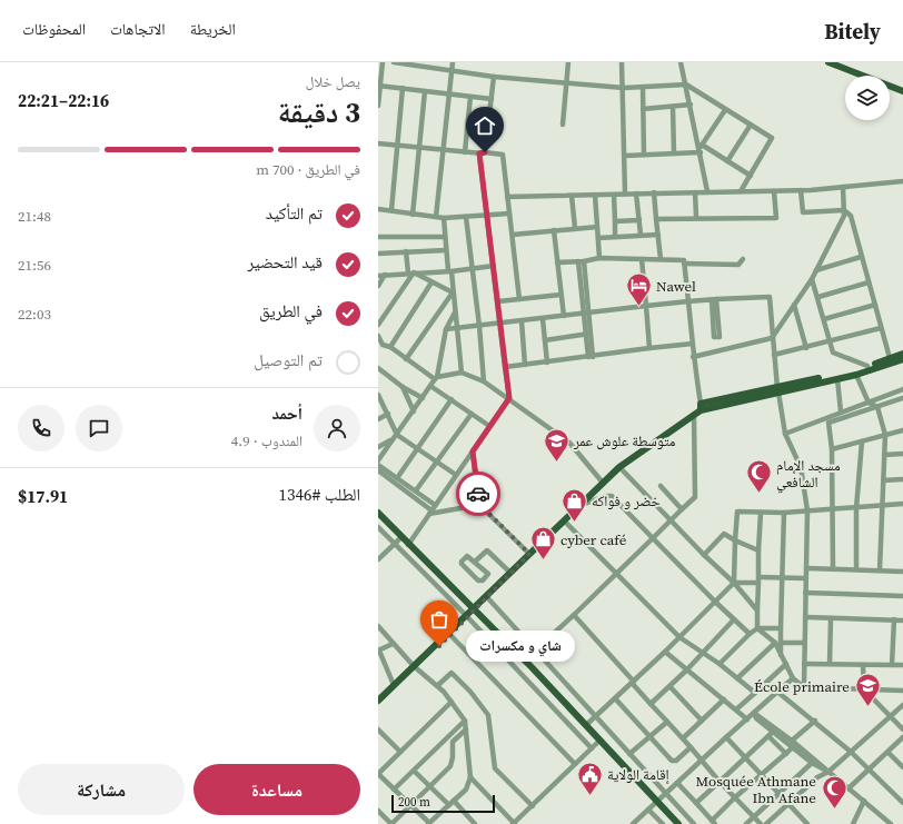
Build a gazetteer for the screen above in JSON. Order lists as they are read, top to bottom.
{
  "places": {
    "hotel": ["Nawel"],
    "school or university": ["متوسطة علوش عمر", "École primaire"],
    "mosque": ["مسجد الإمام الشافعي", "Mosquée Athmane Ibn Afane"],
    "shop": ["خضر و فواكه", "cyber café"],
    "other": ["شاي و مكسرات"],
    "public building": ["إقامة الولاية"]
  },
  "scale_bar": "200 m",
  "page": {
    "header": "Bitely",
    "nav": ["الخريطة", "الاتجاهات", "المحفوظات"],
    "heading": ["3 دقيقة", "يصل خلال", "22:16–22:21"],
    "panel": [
      "أحمد",
      "المندوب · 4.9",
      "الطلب #1346",
      "$17.91"
    ],
    "bar": "في الطريق · 700 m",
    "list": [
      ["تم التأكيد", "21:48"],
      ["قيد التحضير", "21:56"],
      ["في الطريق", "22:03"],
      "تم التوصيل"
    ],
    "bubble": "شاي و مكسرات",
    "buttons": ["مساعدة", "مشاركة"],
    "scale": "200 m"
  }
}
